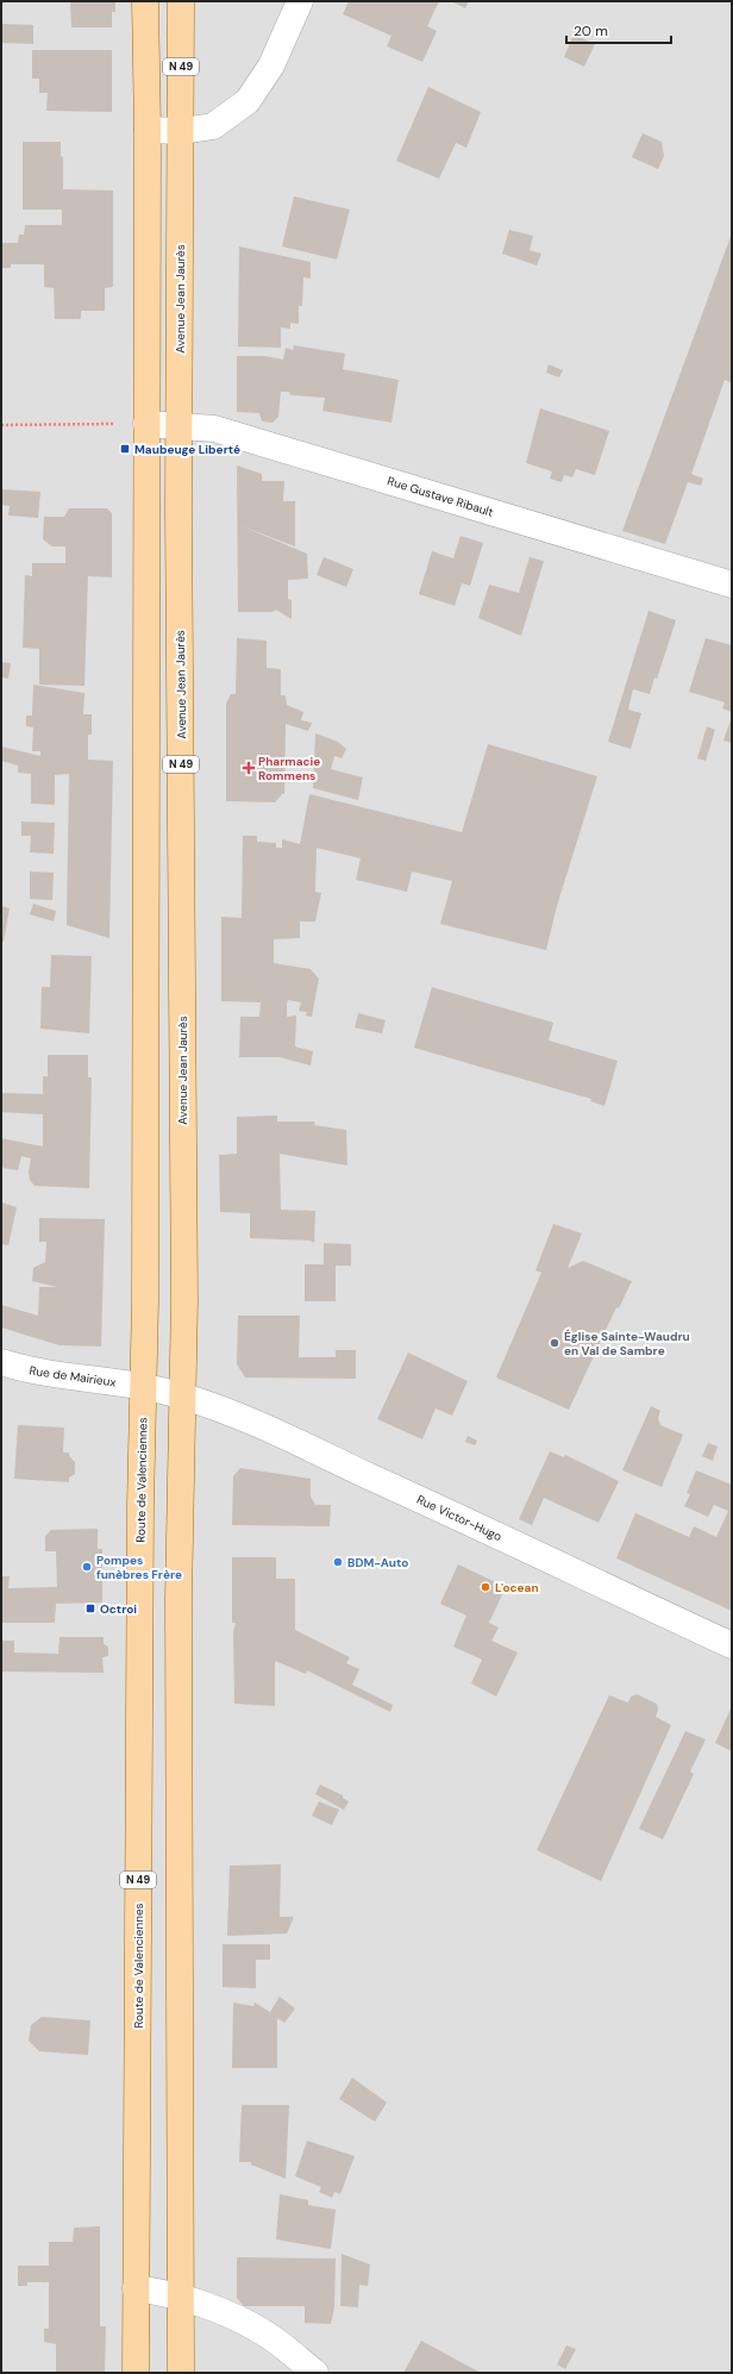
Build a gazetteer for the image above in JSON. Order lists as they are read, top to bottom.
{
  "streets": {
    "main road": ["N 49", "Avenue Jean Jaurès", "Route de Valenciennes"],
    "street": ["Rue Gustave Ribault", "Rue de Mairieux", "Rue Victor-Hugo"]
  },
  "crossings": [
    ["N 49", "Avenue Jean Jaurès"],
    ["N 49", "Rue Gustave Ribault"],
    ["N 49", "Rue de Mairieux"],
    ["N 49", "Route de Valenciennes"],
    ["N 49", "Rue Victor-Hugo"],
    ["Avenue Jean Jaurès", "Rue Gustave Ribault"],
    ["Avenue Jean Jaurès", "Rue de Mairieux"],
    ["Avenue Jean Jaurès", "Rue Victor-Hugo"],
    ["Rue de Mairieux", "Route de Valenciennes"],
    ["Rue de Mairieux", "Rue Victor-Hugo"]
  ],
  "places": {
    "transit": ["Maubeuge Liberté", "Octroi"],
    "health": ["Pharmacie Rommens"],
    "other": [
      "Église Sainte-Waudru en Val de Sambre",
      "BDM-Auto",
      "Pompes funèbres Frère",
      "L'ocean"
    ]
  },
  "scale_bar": "20 m"
}
